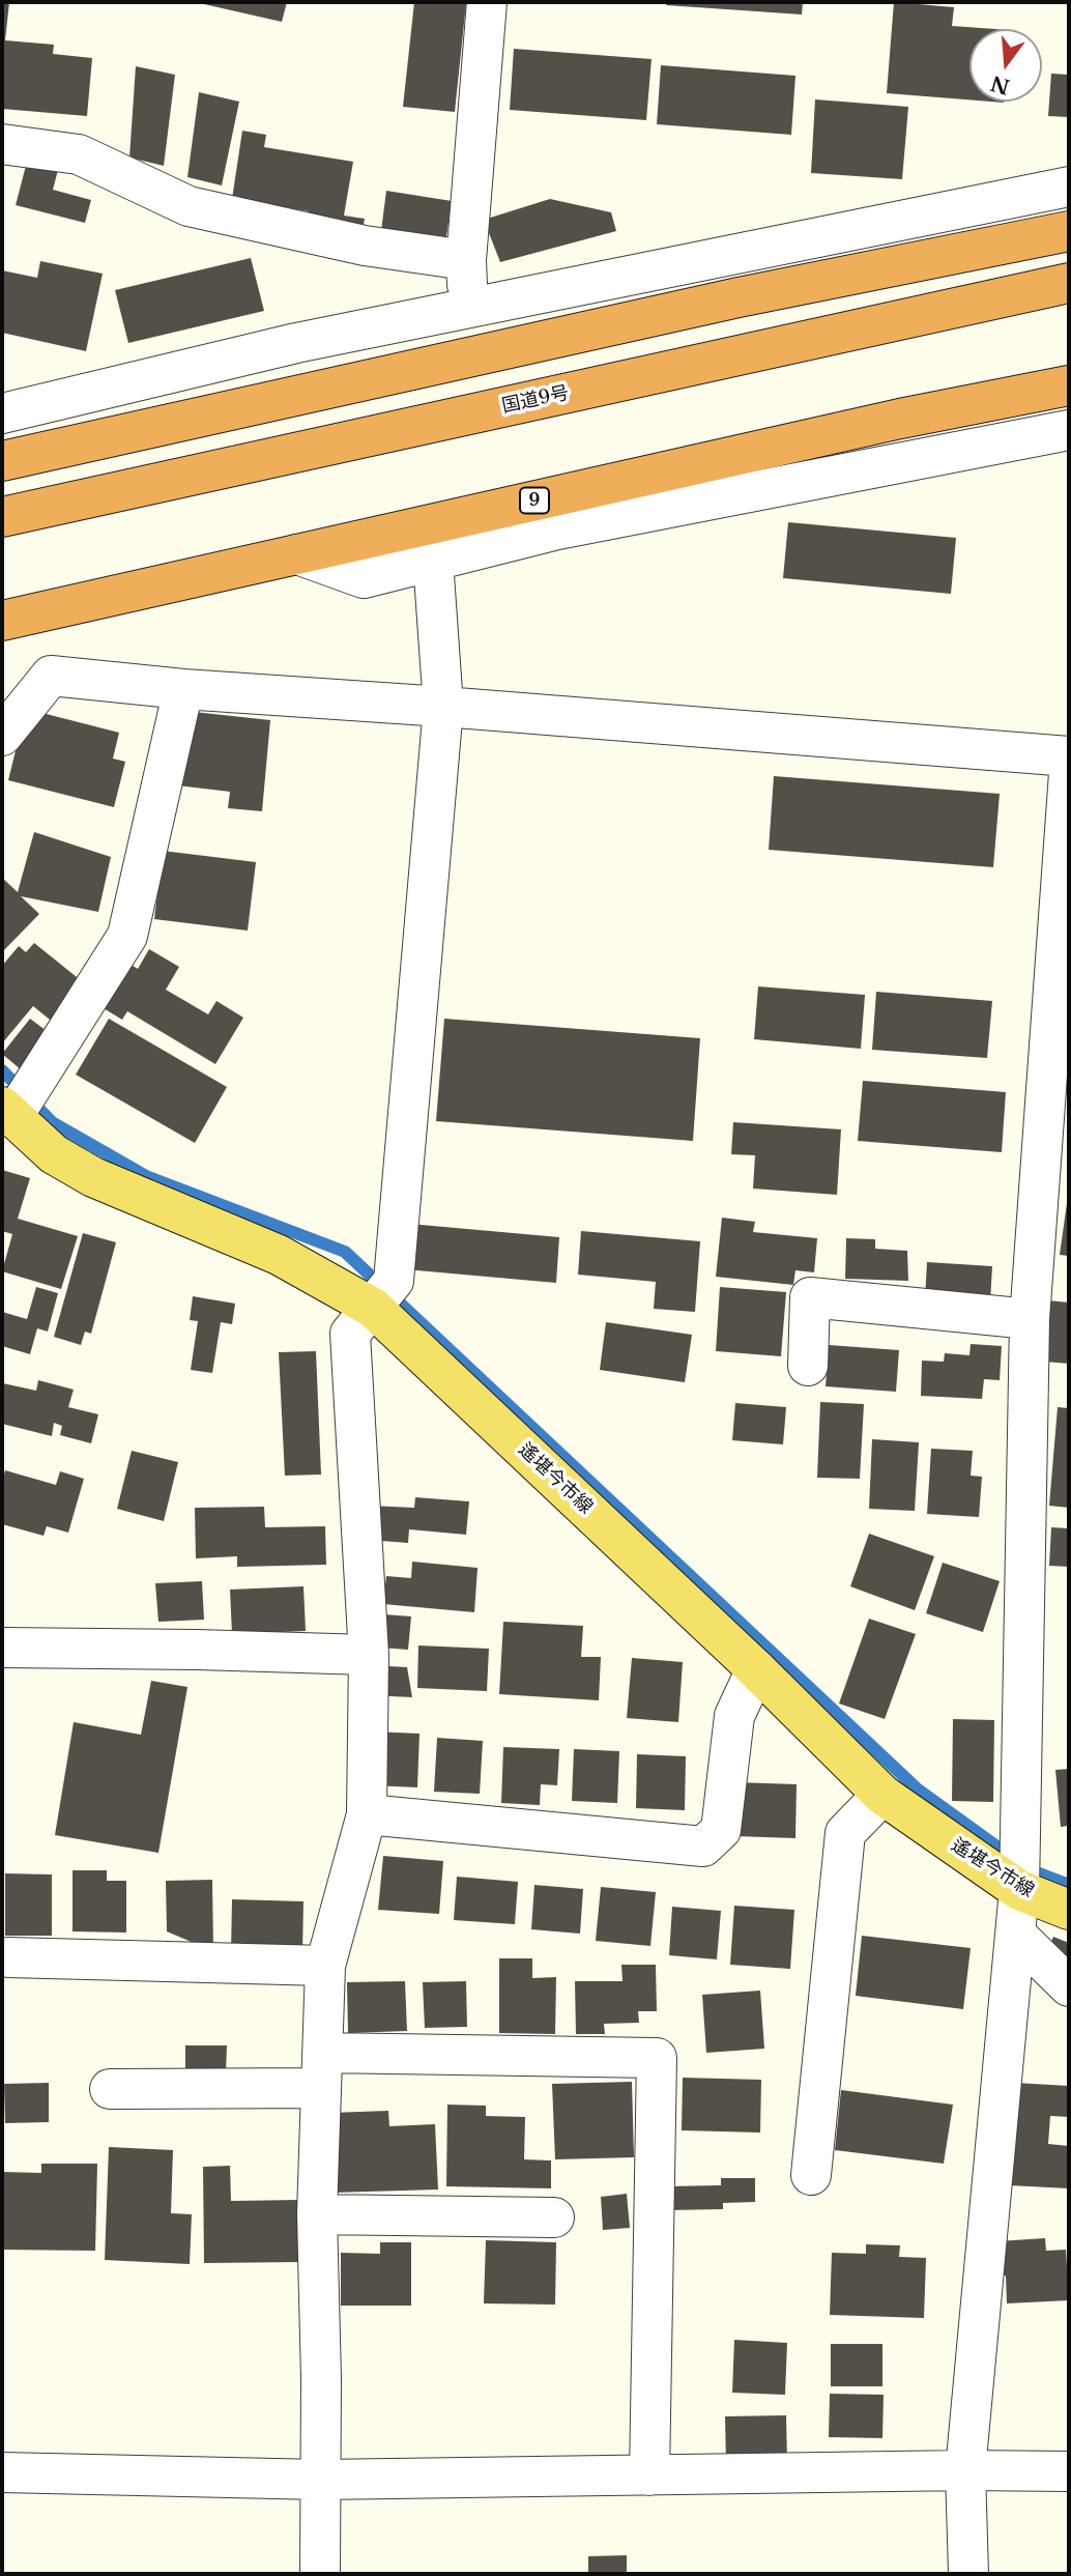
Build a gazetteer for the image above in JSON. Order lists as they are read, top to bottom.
{
  "streets": {
    "highway": ["国道9号", "9"],
    "main road": ["遙堪今市線"]
  },
  "north": "bottom"
}
